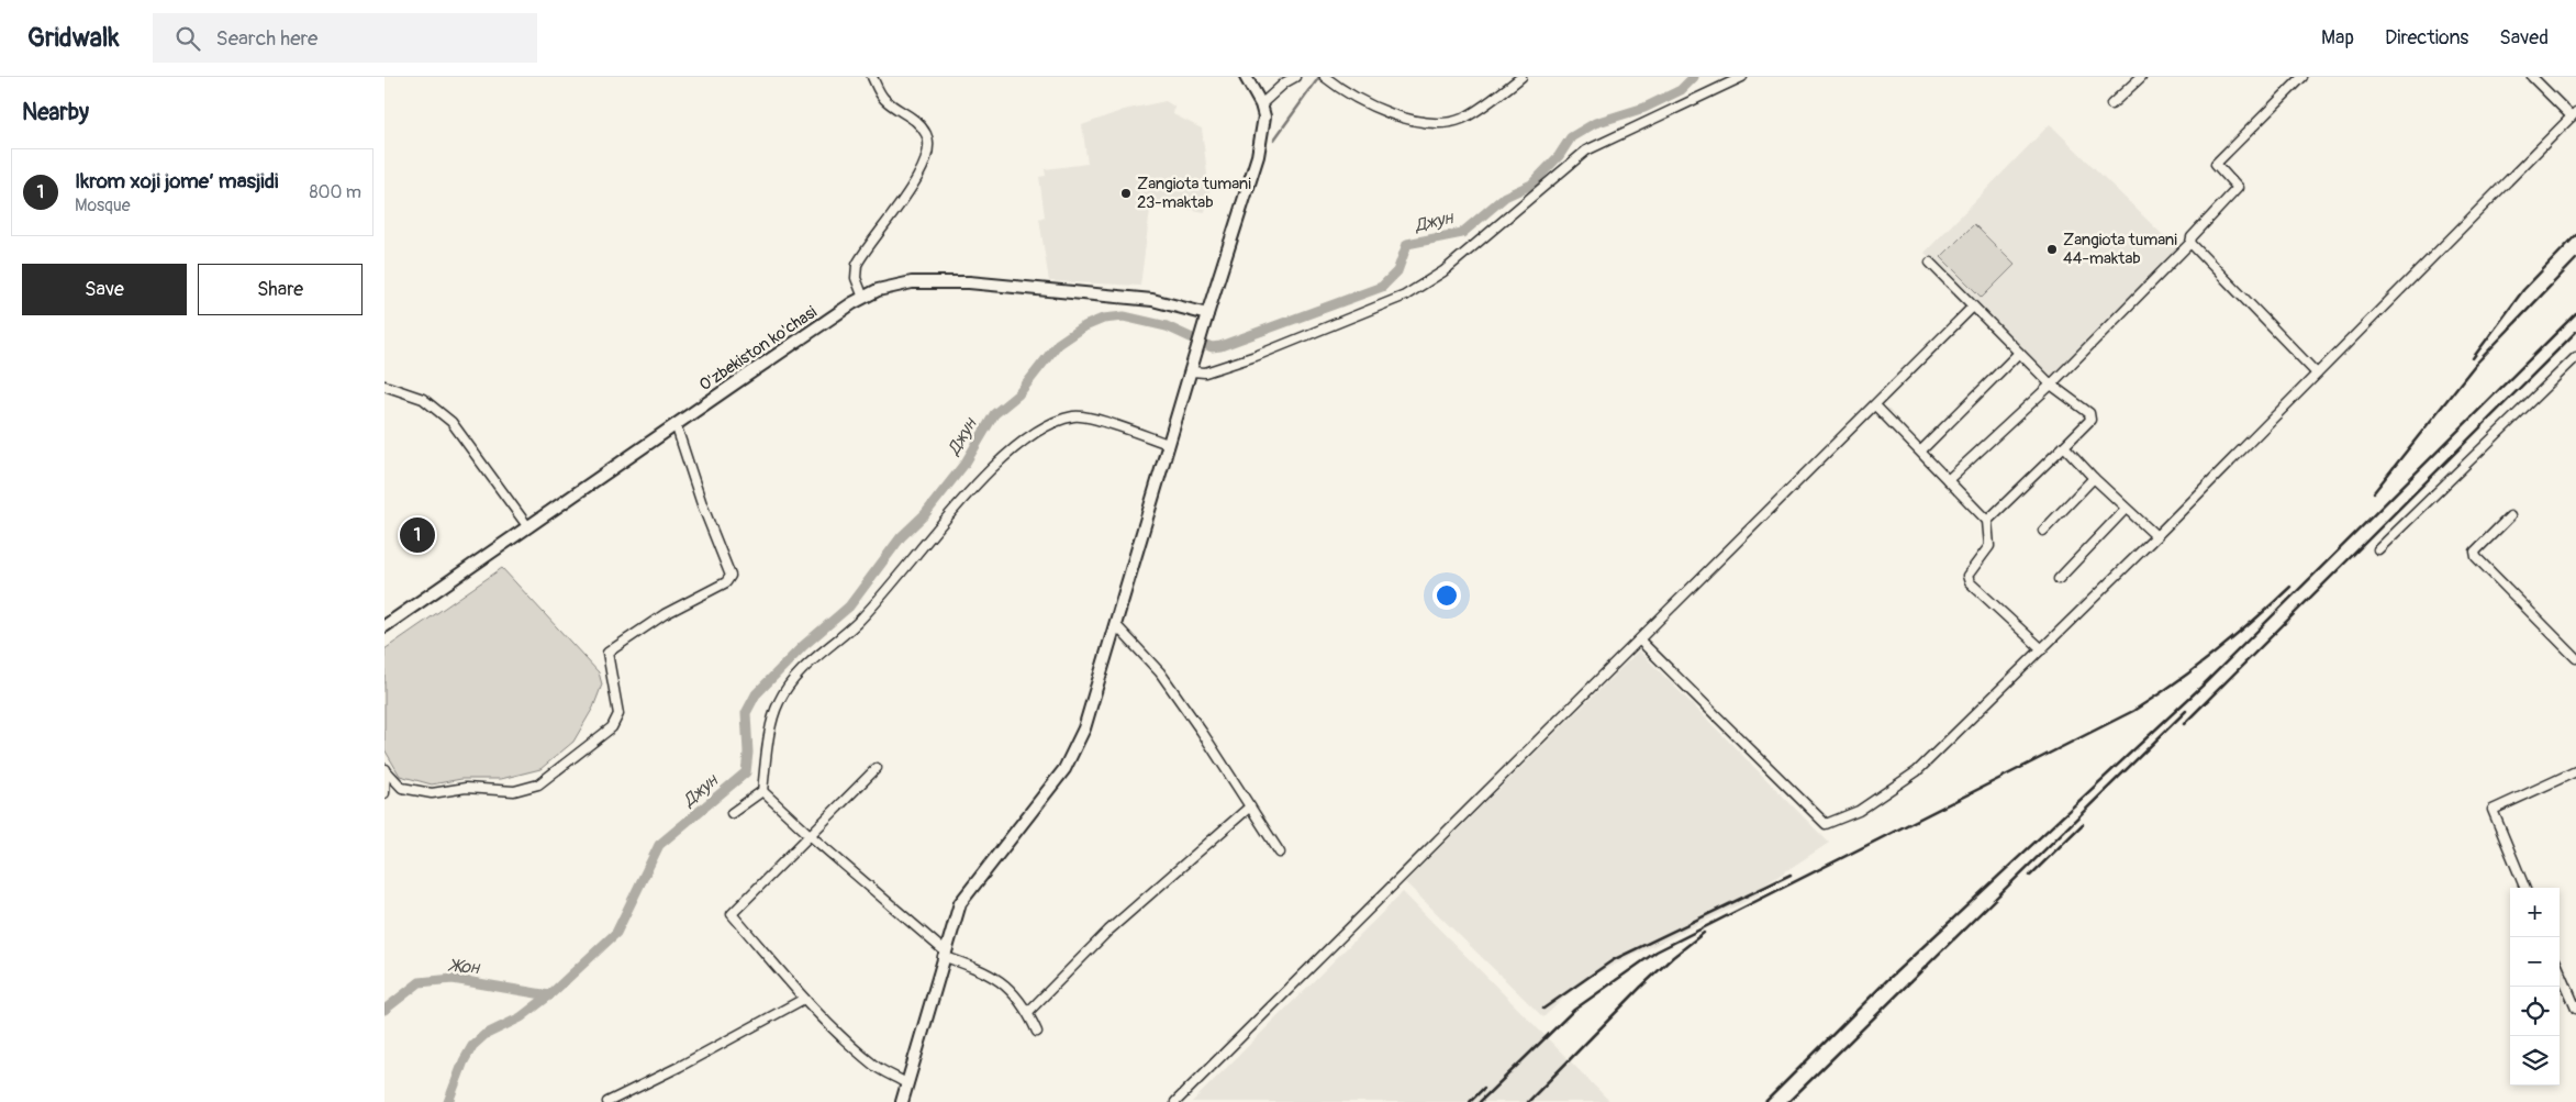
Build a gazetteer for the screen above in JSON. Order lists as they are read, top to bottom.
{
  "streets": {
    "main road": ["O'zbekiston ko'chasi"]
  },
  "water": ["Джун", "Жон"],
  "places": ["Zangiota tumani 23-maktab", "Zangiota tumani 44-maktab"],
  "page": {
    "header": "Gridwalk",
    "search": "Search here",
    "nav": ["Map", "Directions", "Saved"],
    "heading": "Nearby",
    "list": [
      {
        "mark": "1",
        "name": "Ikrom xoji jome’ masjidi",
        "note": "Mosque",
        "value": "800 m"
      }
    ],
    "buttons": ["Save", "Share"],
    "pins": "1",
    "map_buttons": ["+", "−"]
  }
}
